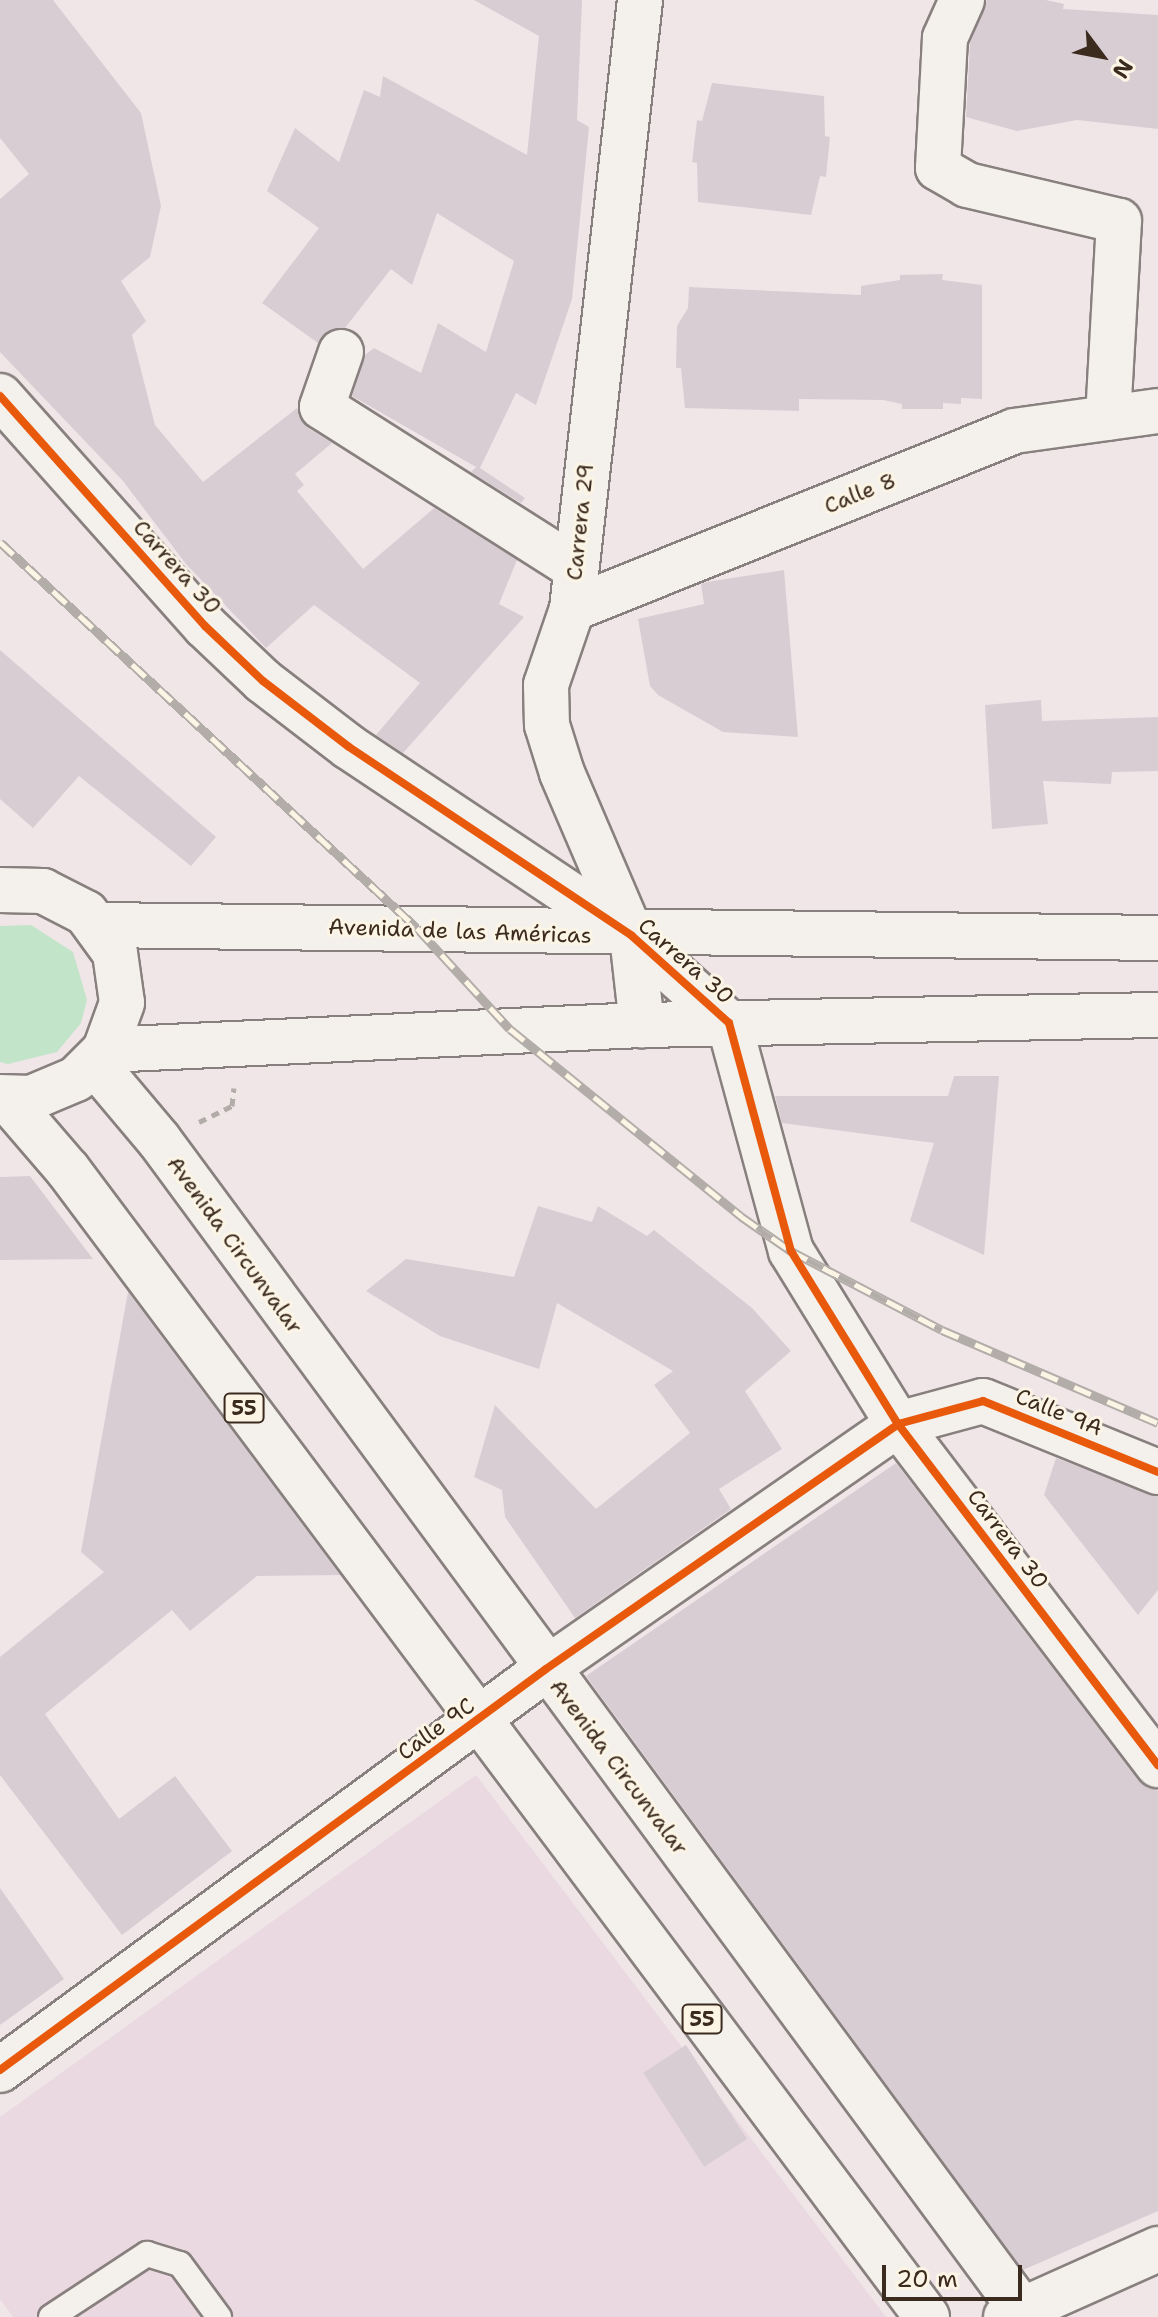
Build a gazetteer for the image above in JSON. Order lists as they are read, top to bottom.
{
  "streets": {
    "main road": [
      "Calle 8",
      "Carrera 29",
      "Carrera 30",
      "Avenida de las Américas",
      "Avenida Circunvalar",
      "55",
      "Calle 9A",
      "Calle 9C"
    ]
  },
  "crossings": [
    ["Calle 8", "Carrera 29"],
    ["Carrera 29", "Carrera 30"],
    ["Carrera 29", "Avenida de las Américas"],
    ["Carrera 30", "Avenida de las Américas"],
    ["Carrera 30", "Calle 9A"],
    ["Carrera 30", "Calle 9C"],
    ["Avenida Circunvalar", "55"],
    ["Avenida Circunvalar", "Calle 9C"],
    ["55", "Calle 9C"],
    ["Calle 9A", "Calle 9C"]
  ],
  "scale_bar": "20 m",
  "north": "bottom right"
}
